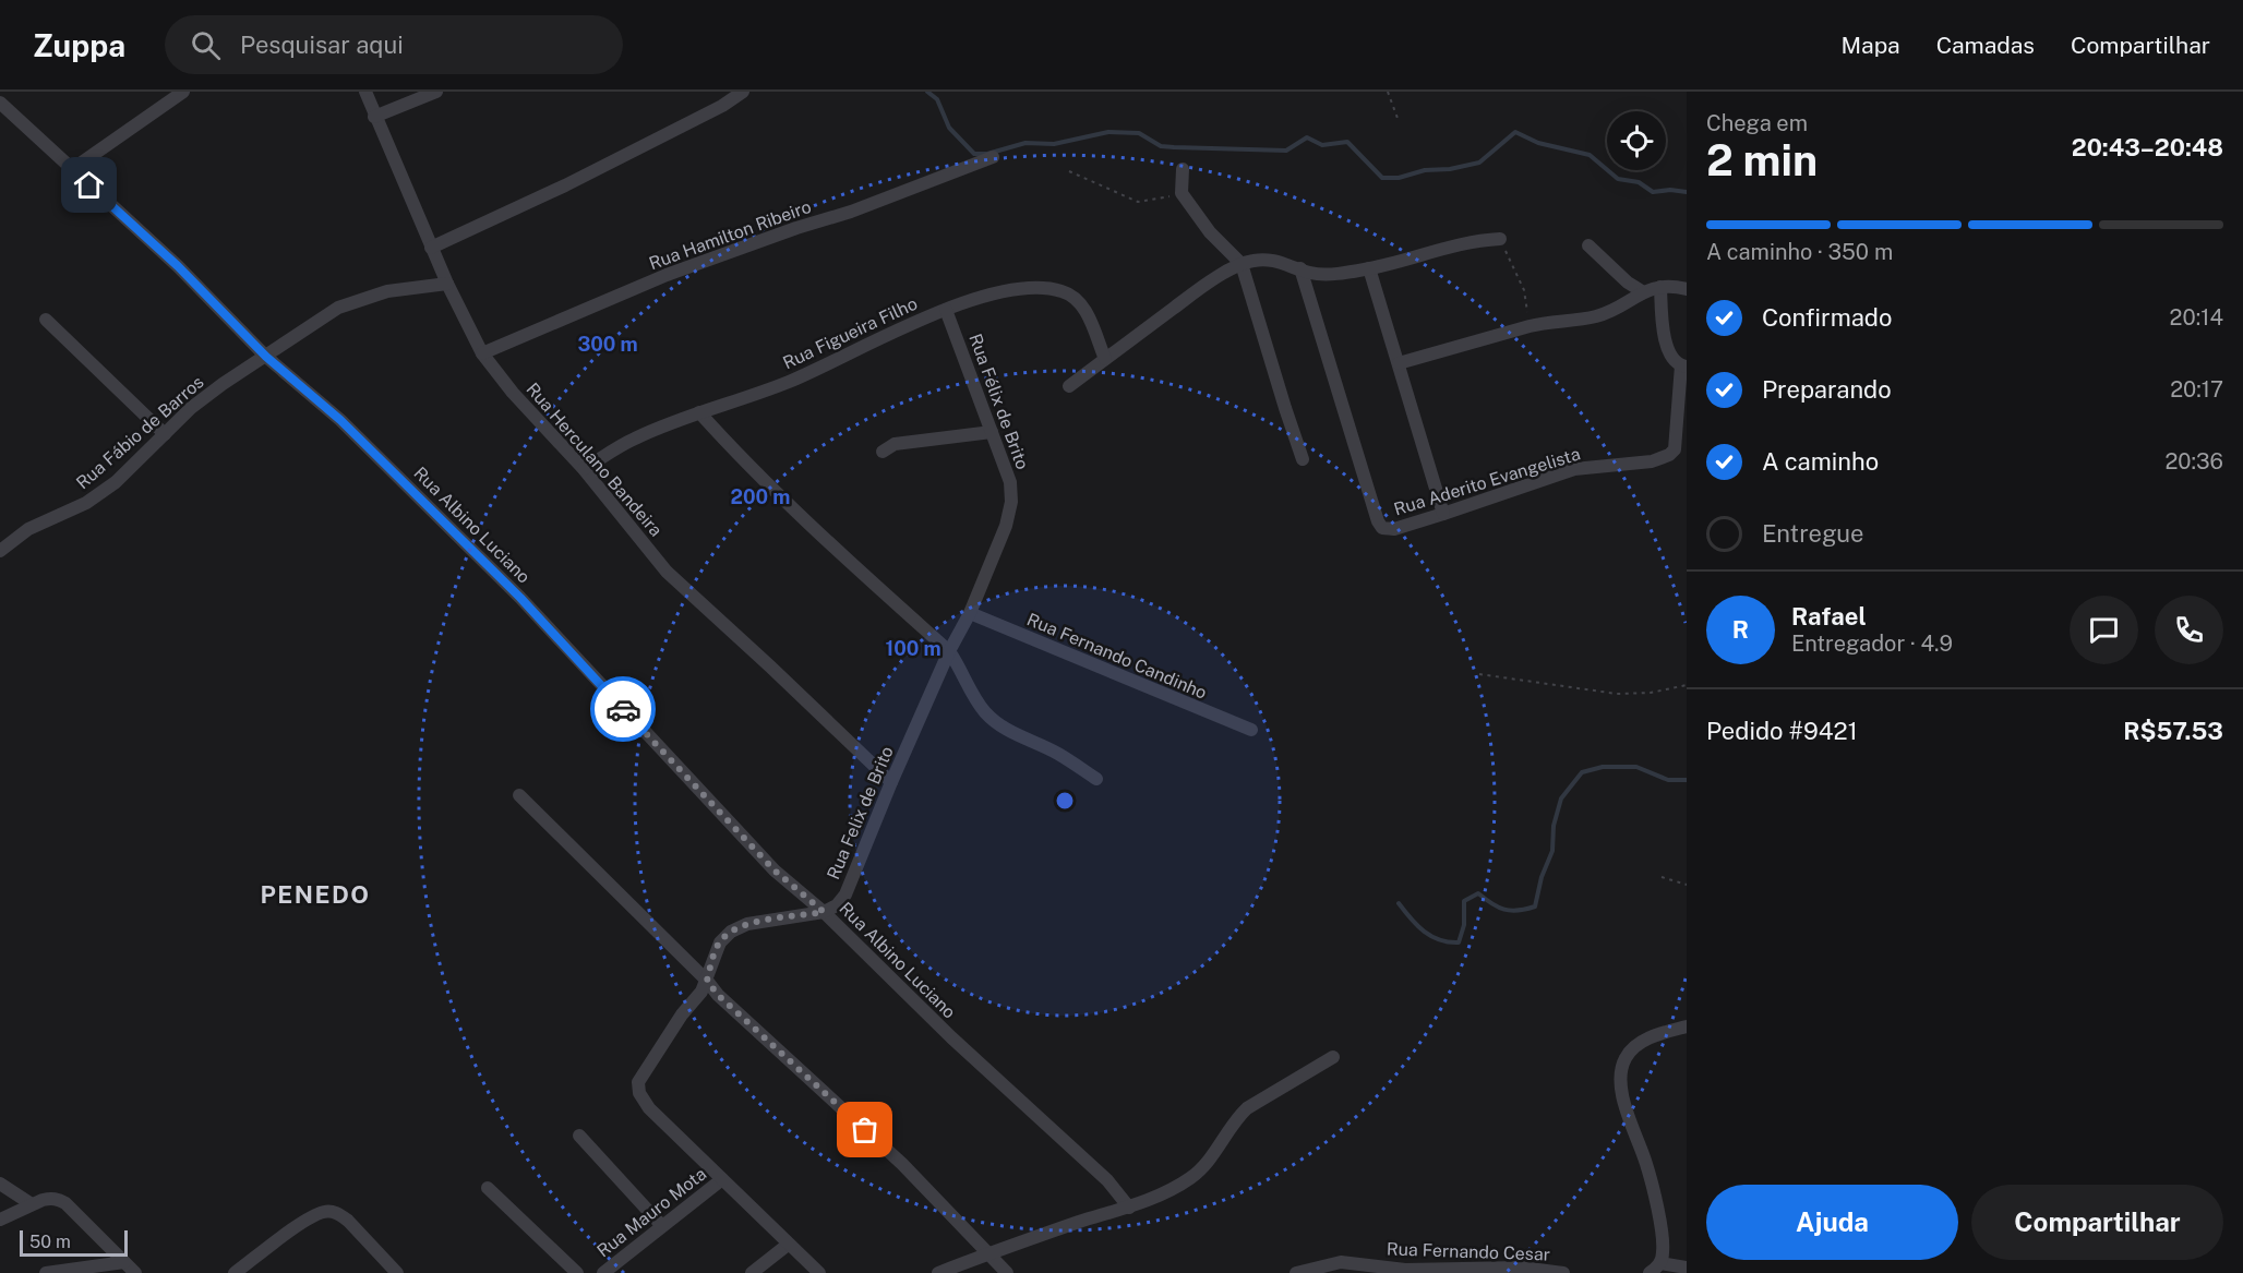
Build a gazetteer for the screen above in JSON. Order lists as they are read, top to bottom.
{
  "streets": {
    "street": [
      "Rua Hamilton Ribeiro",
      "Rua Figueira Filho",
      "Rua Félix de Brito",
      "Rua Fábio de Barros",
      "Rua Herculano Bandeira",
      "Rua Aderito Evangelista",
      "Rua Albino Luciano",
      "Rua Fernando Candinho",
      "Rua Felix de Brito",
      "Rua Mauro Mota",
      "Rua Fernando Cesar"
    ]
  },
  "crossings": [
    ["Rua Hamilton Ribeiro", "Rua Herculano Bandeira"],
    ["Rua Figueira Filho", "Rua Félix de Brito"],
    ["Rua Figueira Filho", "Rua Herculano Bandeira"],
    ["Rua Félix de Brito", "Rua Fernando Candinho"],
    ["Rua Félix de Brito", "Rua Felix de Brito"],
    ["Rua Fábio de Barros", "Rua Herculano Bandeira"],
    ["Rua Fábio de Barros", "Rua Albino Luciano"],
    ["Rua Herculano Bandeira", "Rua Felix de Brito"],
    ["Rua Albino Luciano", "Rua Felix de Brito"]
  ],
  "districts": ["PENEDO"],
  "scale_bar": "50 m",
  "page": {
    "header": "Zuppa",
    "search": "Pesquisar aqui",
    "nav": ["Mapa", "Camadas", "Compartilhar"],
    "heading": ["2 min", "Chega em", "20:43–20:48"],
    "panel": [
      "Rafael",
      "Entregador · 4.9",
      "Pedido #9421",
      "R$57.53"
    ],
    "bar": "A caminho · 350 m",
    "list": [
      ["Confirmado", "20:14"],
      ["Preparando", "20:17"],
      ["A caminho", "20:36"],
      "Entregue"
    ],
    "round": "R",
    "buttons": ["Ajuda", "Compartilhar"],
    "scale": "50 m"
  },
  "rings": ["300 m", "200 m", "100 m"]
}
